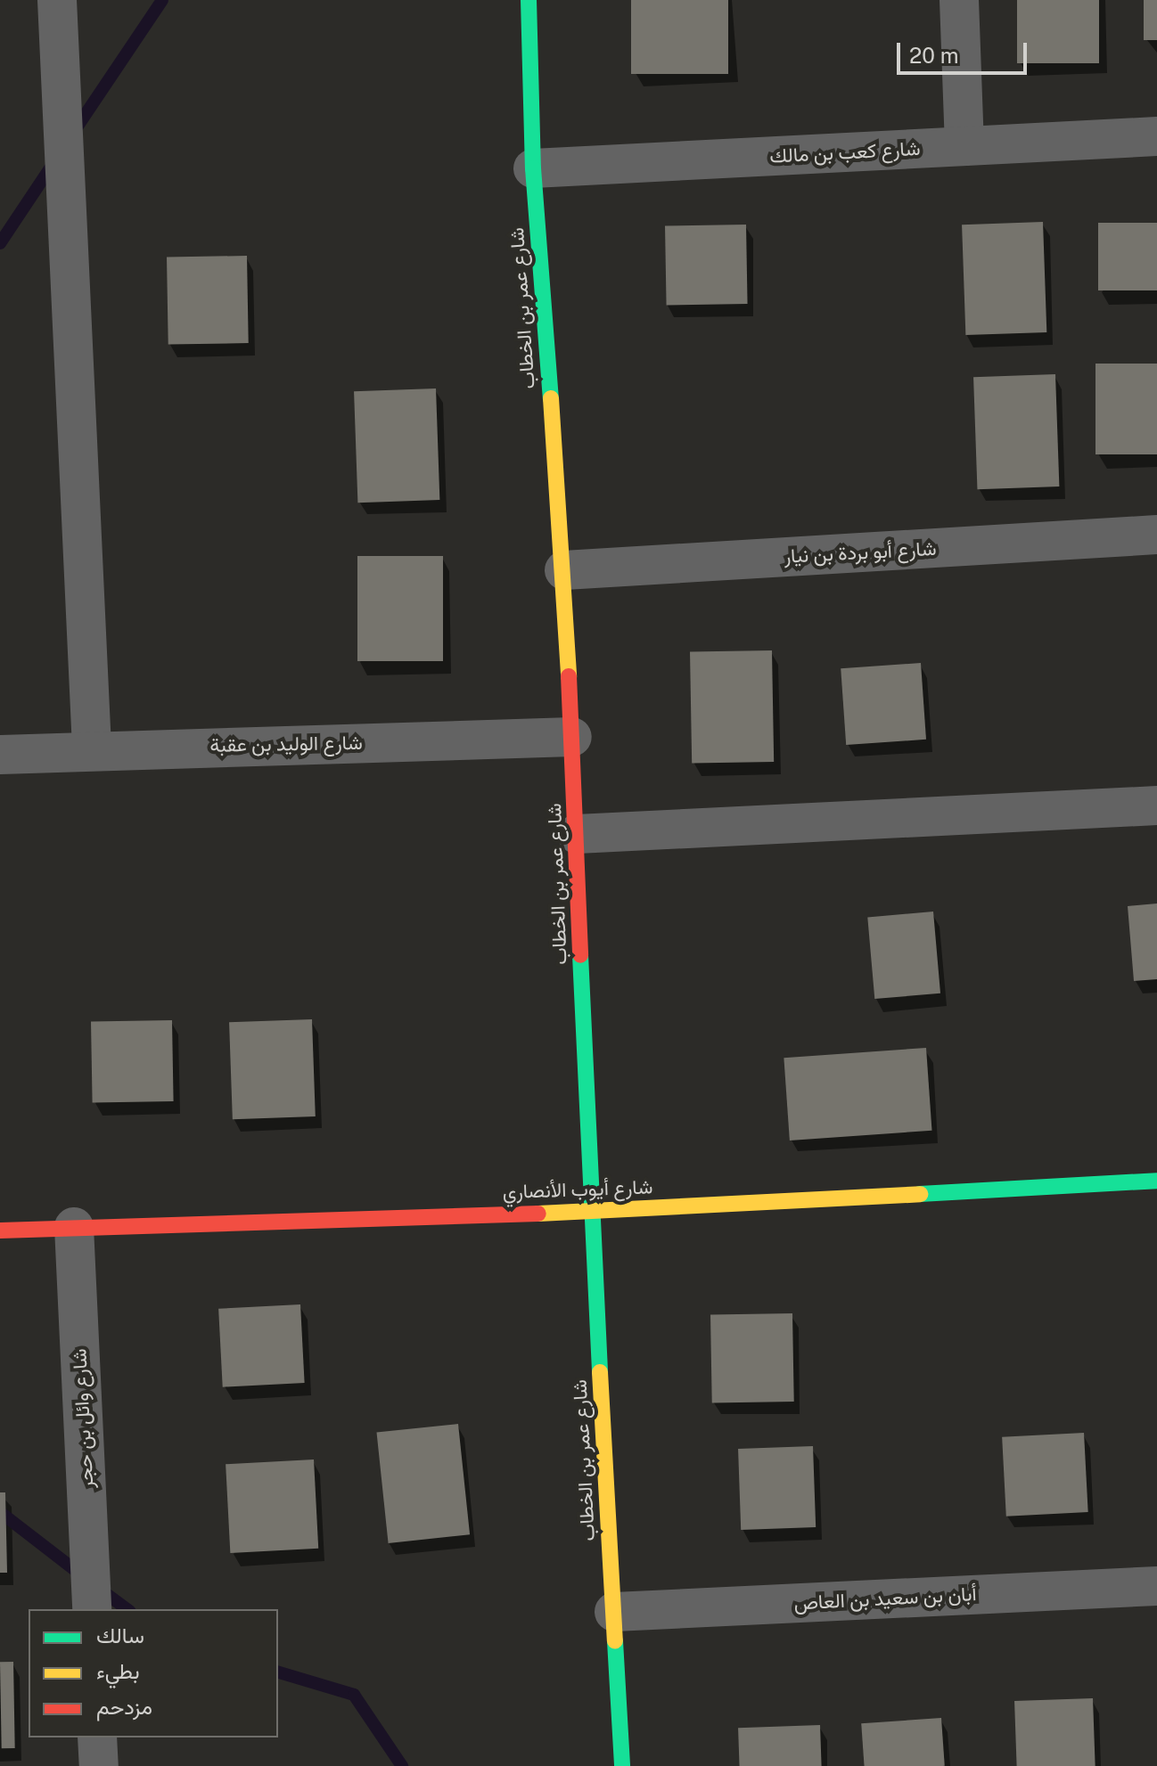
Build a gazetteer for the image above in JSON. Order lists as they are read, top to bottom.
{
  "streets": {
    "street": [
      "شارع كعب بن مالك",
      "شارع عمر بن الخطاب",
      "شارع أبو بردة بن نيار",
      "شارع الوليد بن عقبة",
      "شارع أيوب الأنصاري",
      "شارع وائل بن حجر",
      "أبان بن سعيد بن العاص"
    ]
  },
  "crossings": [
    ["شارع كعب بن مالك", "شارع عمر بن الخطاب"],
    ["شارع عمر بن الخطاب", "شارع أبو بردة بن نيار"],
    ["شارع عمر بن الخطاب", "شارع الوليد بن عقبة"],
    ["شارع عمر بن الخطاب", "شارع أيوب الأنصاري"],
    ["شارع عمر بن الخطاب", "أبان بن سعيد بن العاص"],
    ["شارع أيوب الأنصاري", "شارع وائل بن حجر"]
  ],
  "legend": ["سالك", "بطيء", "مزدحم"],
  "scale_bar": "20 m"
}
